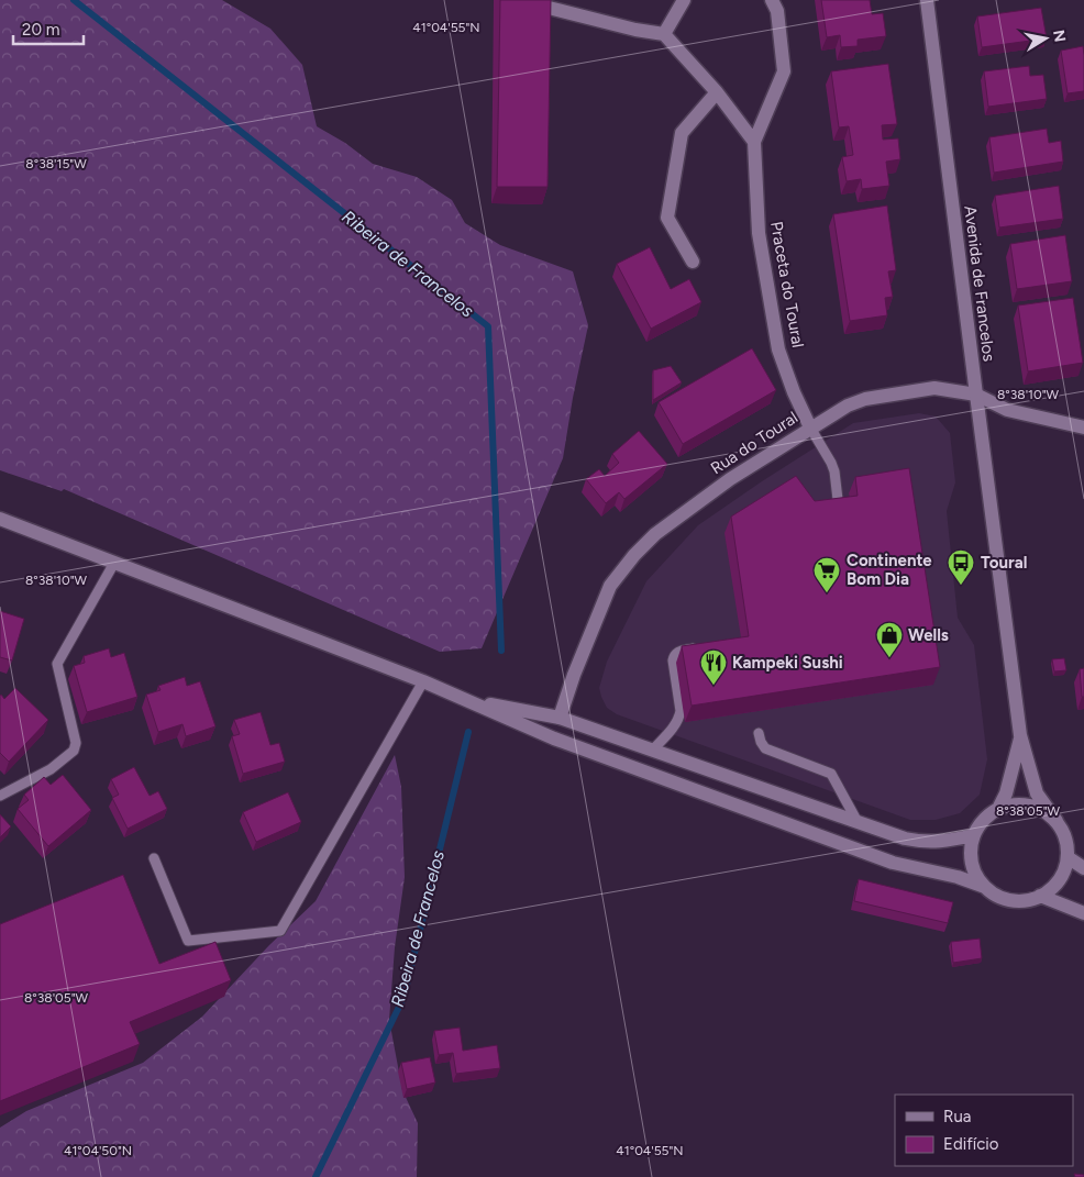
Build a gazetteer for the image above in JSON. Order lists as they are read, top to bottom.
{
  "streets": {
    "main road": ["Avenida de Francelos", "Praceta do Toural", "Rua do Toural"]
  },
  "crossings": [
    ["Avenida de Francelos", "Rua do Toural"],
    ["Praceta do Toural", "Rua do Toural"]
  ],
  "water": ["Ribeira de Francelos"],
  "places": {
    "bus stop": ["Toural"],
    "supermarket": ["Continente Bom Dia"],
    "shop": ["Wells"],
    "restaurant": ["Kampeki Sushi"]
  },
  "legend": ["Rua", "Edifício"],
  "scale_bar": "20 m",
  "north": "right",
  "coordinates": [
    "41°04'55\"N",
    "8°38'15\"W",
    "8°38'10\"W",
    "8°38'05\"W",
    "41°04'50\"N"
  ]
}
